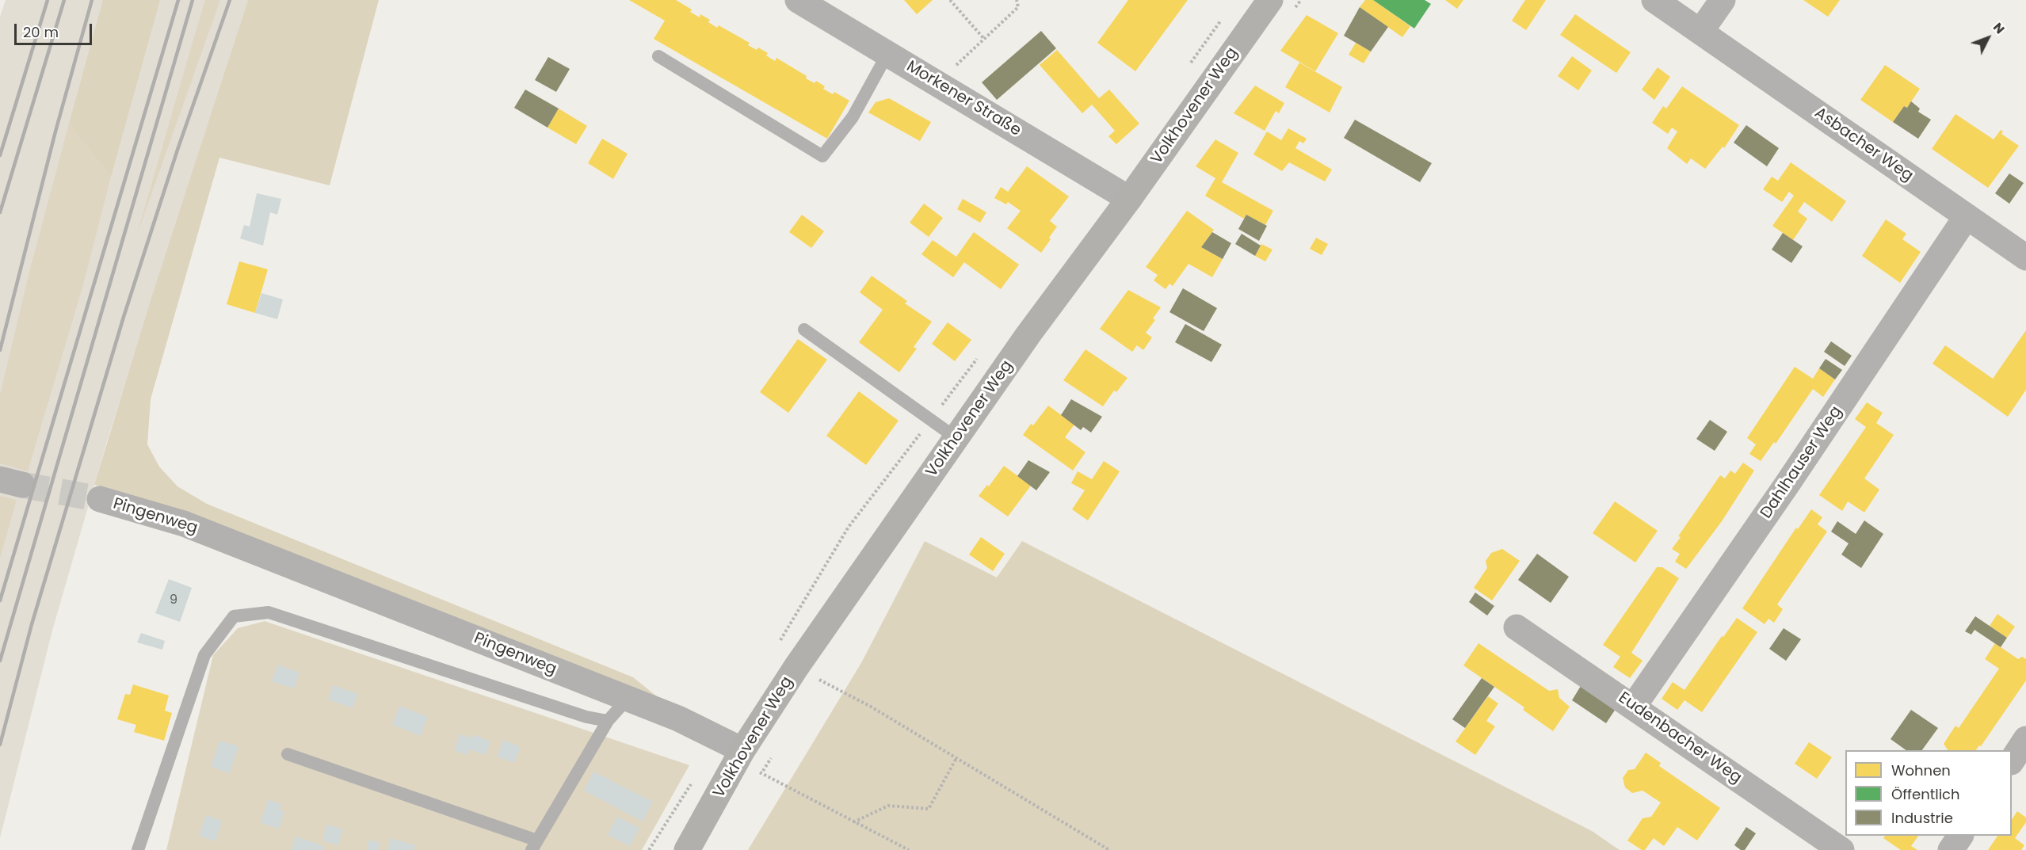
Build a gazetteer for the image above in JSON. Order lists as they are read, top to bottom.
{
  "streets": {
    "street": [
      "Morkener Straße",
      "Volkhovener Weg",
      "Asbacher Weg",
      "Dahlhauser Weg",
      "Pingenweg",
      "Eudenbacher Weg"
    ]
  },
  "crossings": [
    ["Morkener Straße", "Volkhovener Weg"],
    ["Volkhovener Weg", "Pingenweg"],
    ["Asbacher Weg", "Dahlhauser Weg"],
    ["Dahlhauser Weg", "Eudenbacher Weg"]
  ],
  "house_numbers": ["9"],
  "legend": ["Wohnen", "Öffentlich", "Industrie"],
  "scale_bar": "20 m",
  "north": "top right"
}
